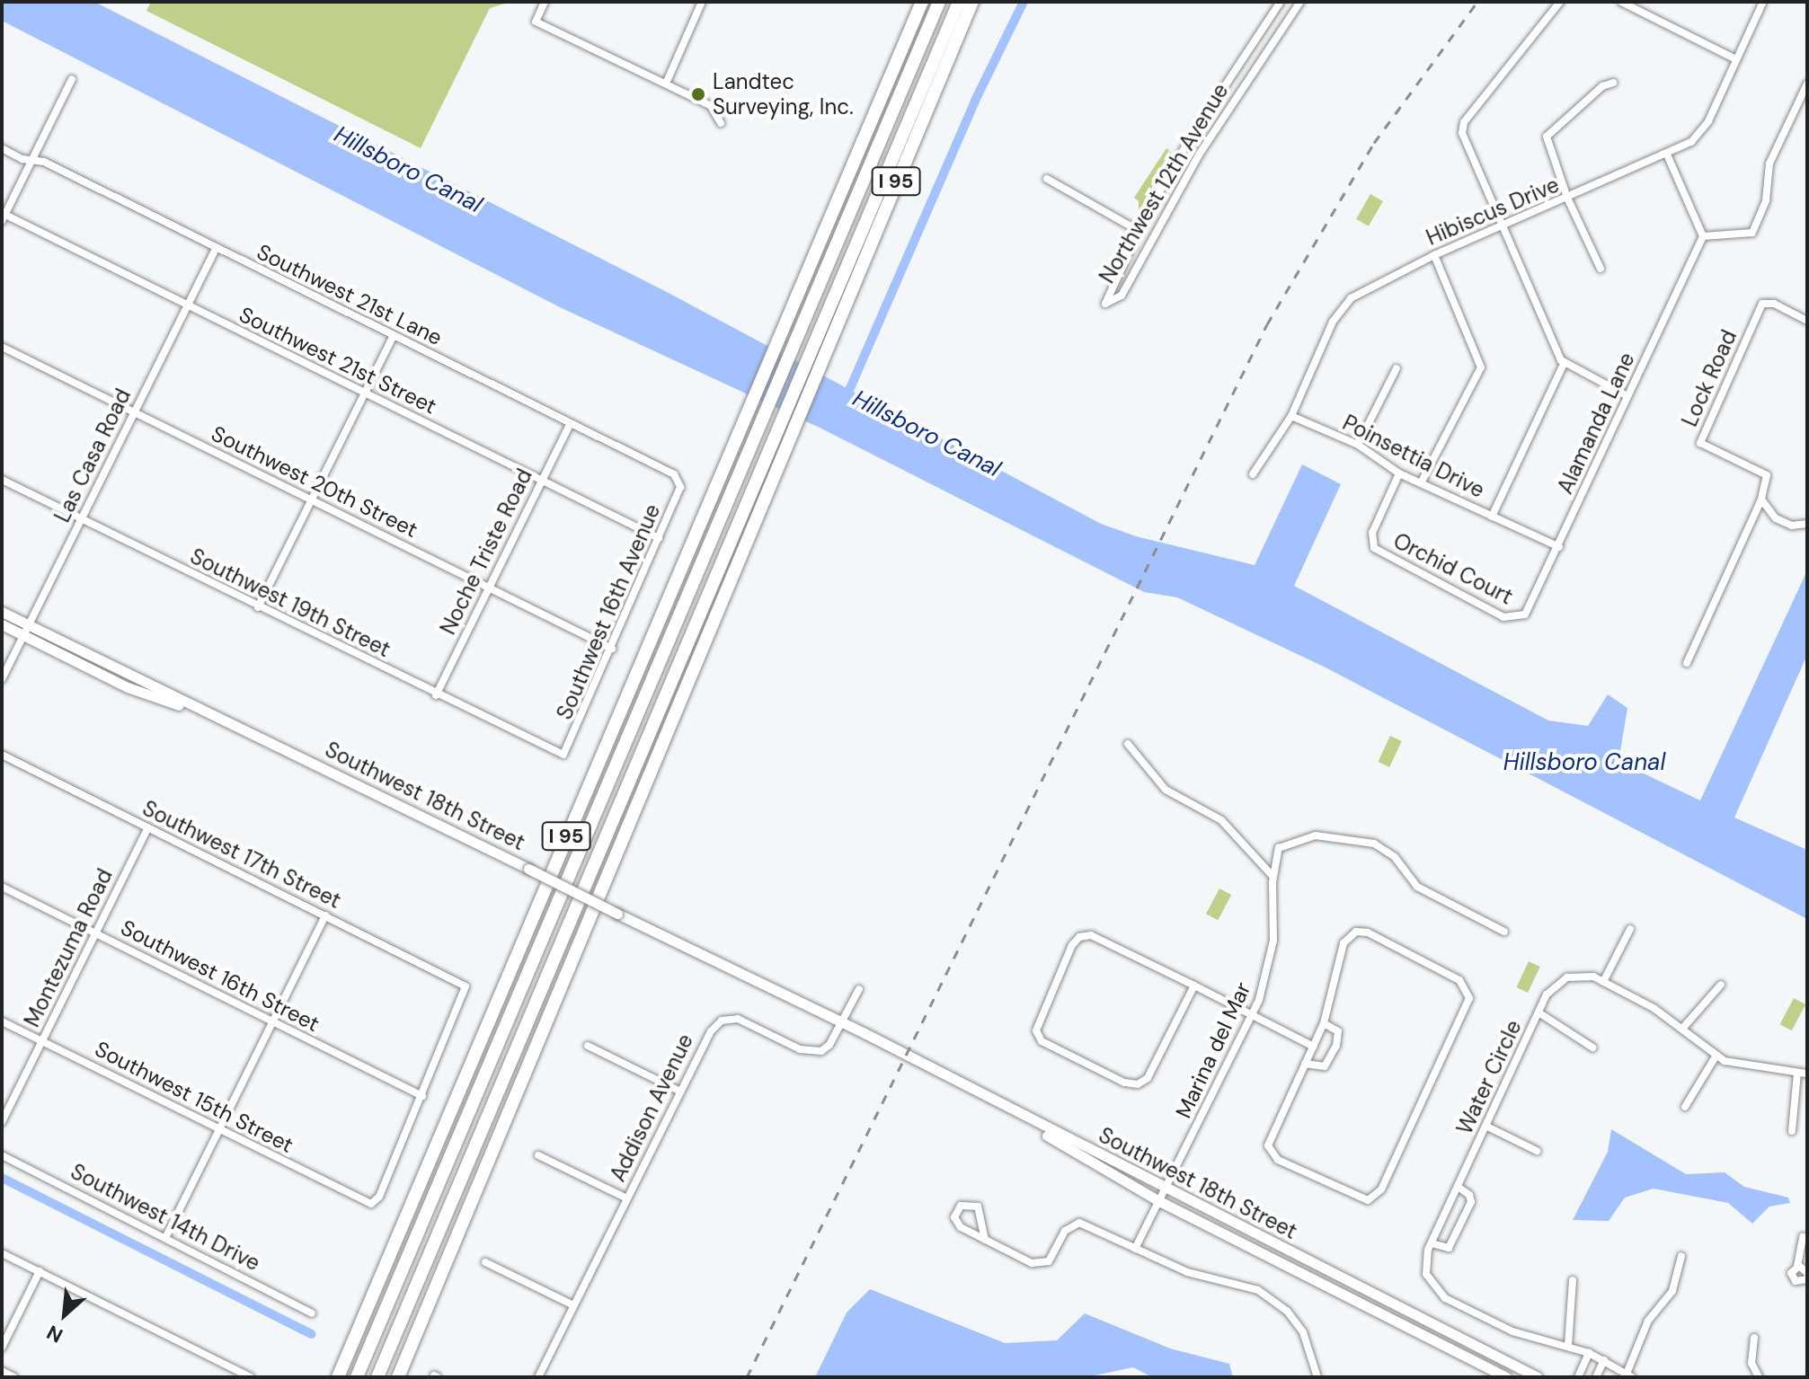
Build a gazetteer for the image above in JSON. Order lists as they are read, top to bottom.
{
  "streets": {
    "highway": ["I 95"],
    "main road": ["Southwest 18th Street"],
    "street": [
      "Northwest 12th Avenue",
      "Hibiscus Drive",
      "Southwest 21st Lane",
      "Southwest 21st Street",
      "Lock Road",
      "Alamanda Lane",
      "Las Casa Road",
      "Poinsettia Drive",
      "Southwest 20th Street",
      "Noche Triste Road",
      "Orchid Court",
      "Southwest 19th Street",
      "Southwest 16th Avenue",
      "Southwest 17th Street",
      "Montezuma Road",
      "Southwest 16th Street",
      "Marina del Mar",
      "Water Circle",
      "Southwest 15th Street",
      "Addison Avenue",
      "Southwest 14th Drive"
    ]
  },
  "crossings": [
    ["Hibiscus Drive", "Poinsettia Drive"],
    ["Southwest 21st Lane", "Las Casa Road"],
    ["Southwest 21st Lane", "Noche Triste Road"],
    ["Southwest 21st Lane", "Southwest 16th Avenue"],
    ["Southwest 21st Street", "Las Casa Road"],
    ["Southwest 21st Street", "Noche Triste Road"],
    ["Southwest 21st Street", "Southwest 16th Avenue"],
    ["Alamanda Lane", "Poinsettia Drive"],
    ["Alamanda Lane", "Orchid Court"],
    ["Las Casa Road", "Southwest 20th Street"],
    ["Las Casa Road", "Southwest 19th Street"],
    ["Las Casa Road", "Southwest 18th Street"],
    ["Poinsettia Drive", "Orchid Court"],
    ["Southwest 20th Street", "Noche Triste Road"],
    ["Southwest 20th Street", "Southwest 16th Avenue"],
    ["Noche Triste Road", "Southwest 19th Street"],
    ["Southwest 19th Street", "Southwest 16th Avenue"],
    ["Southwest 18th Street", "Marina del Mar"],
    ["Southwest 18th Street", "Addison Avenue"],
    ["Southwest 17th Street", "Montezuma Road"],
    ["Southwest 17th Street", "Southwest 16th Street"],
    ["Southwest 17th Street", "Southwest 15th Street"],
    ["Montezuma Road", "Southwest 16th Street"],
    ["Montezuma Road", "Southwest 15th Street"],
    ["Southwest 16th Street", "Southwest 15th Street"]
  ],
  "water": ["Hillsboro Canal"],
  "places": ["Landtec Surveying, Inc."],
  "north": "bottom left"
}
